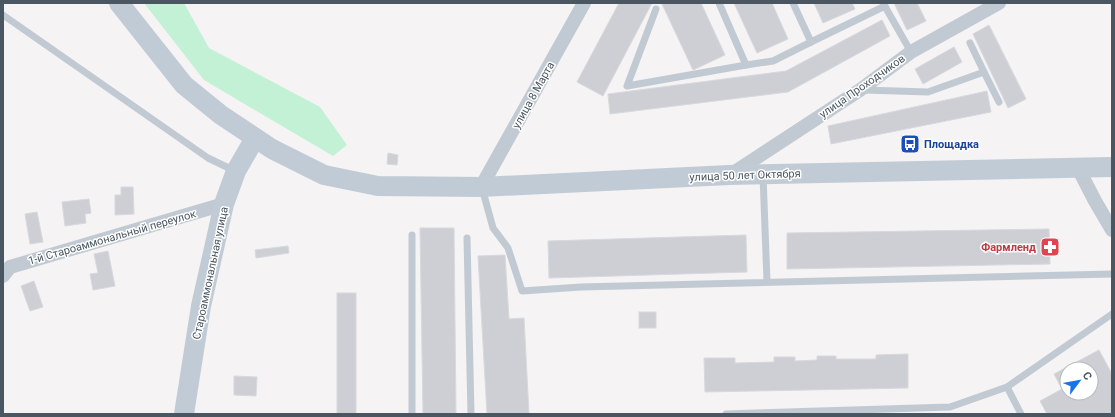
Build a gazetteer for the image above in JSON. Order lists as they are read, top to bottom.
{
  "streets": {
    "main road": ["улица 50 лет Октября", "Староаммональная улица"],
    "street": ["улица Проходчиков", "улица 8 Марта", "1-й Староаммональный переулок"]
  },
  "crossings": [
    ["улица Проходчиков", "улица 50 лет Октября"],
    ["улица 8 Марта", "улица 50 лет Октября"],
    ["улица 50 лет Октября", "Староаммональная улица"],
    ["1-й Староаммональный переулок", "Староаммональная улица"]
  ],
  "places": {
    "bus stop": ["Площадка"],
    "pharmacy": ["Фармленд"]
  },
  "north": "top right"
}
